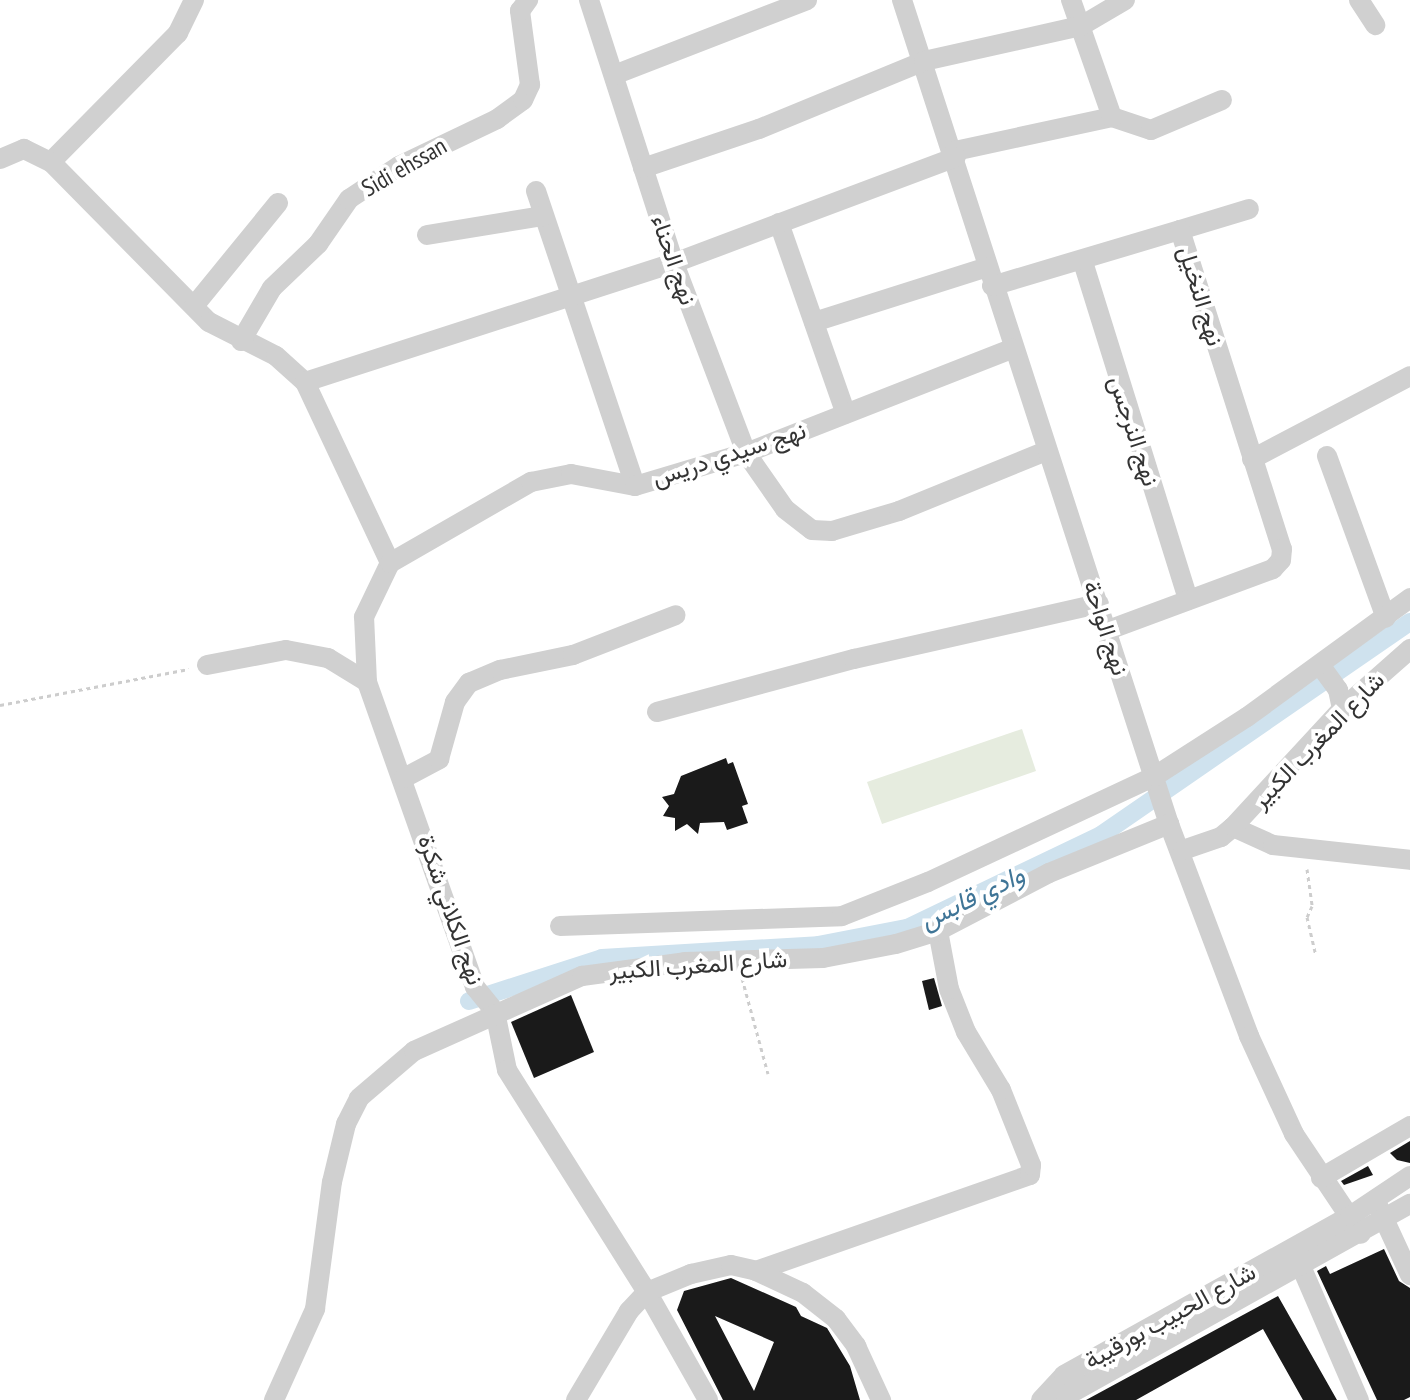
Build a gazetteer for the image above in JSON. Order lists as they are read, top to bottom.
{
  "streets": {
    "street": [
      "Sidi ehssan",
      "نهج الحناء",
      "نهج النخيل",
      "نهج النرجس",
      "نهج سيدي دريس",
      "نهج الواحة",
      "شارع المغرب الكبير",
      "نهج الكلاني شكرة",
      "شارع الحبيب بورقيبة"
    ]
  },
  "crossings": [
    ["نهج الحناء", "نهج سيدي دريس"],
    ["نهج الحناء", "نهج الواحة"],
    ["نهج النخيل", "نهج النرجس"],
    ["نهج النخيل", "نهج الواحة"],
    ["نهج سيدي دريس", "نهج الواحة"],
    ["نهج الواحة", "شارع المغرب الكبير"],
    ["نهج الواحة", "شارع الحبيب بورقيبة"],
    ["شارع المغرب الكبير", "نهج الكلاني شكرة"]
  ],
  "water": ["وادي قابس"]
}
